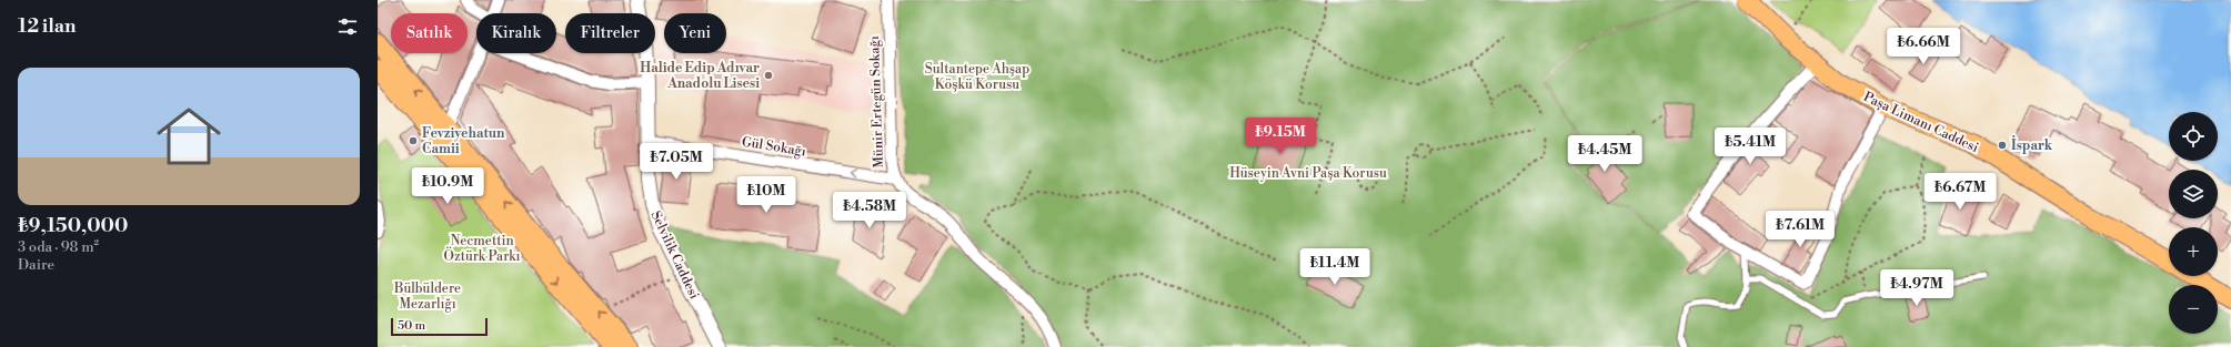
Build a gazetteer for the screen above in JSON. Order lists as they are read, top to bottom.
{
  "streets": {
    "main road": ["Paşa Limanı Caddesi"],
    "street": ["Münir Ertegün Sokağı", "Gül Sokağı", "Selvilik Caddesi"]
  },
  "crossings": [
    ["Münir Ertegün Sokağı", "Gül Sokağı"],
    ["Gül Sokağı", "Selvilik Caddesi"]
  ],
  "one_way": ["Gül Sokağı"],
  "parks": [
    "Sultantepe Ahşap Köşkü Korusu",
    "Hüseyin Avni Paşa Korusu",
    "Necmettin Öztürk Parkı",
    "Bülbüldere Mezarlığı"
  ],
  "places": ["Halide Edip Adıvar Anadolu Lisesi", "Fevziyehatun Camii", "İspark"],
  "scale_bar": "50 m",
  "page": {
    "heading": "12 ilan",
    "chip": [
      "Satılık",
      "Kiralık",
      "Filtreler",
      "Yeni"
    ],
    "price": [
      "₺6.66M",
      "₺9.15M",
      "₺5.41M",
      "₺4.45M",
      "₺7.05M",
      "₺10.9M",
      "₺6.67M",
      "₺10M",
      "₺4.58M",
      "₺7.61M",
      "₺11.4M",
      "₺4.97M"
    ],
    "list": [
      {
        "name": "₺9,150,000",
        "note": "3 oda · 98 m² · Daire"
      }
    ],
    "map_buttons": ["+", "−"],
    "scale": "50 m"
  }
}
